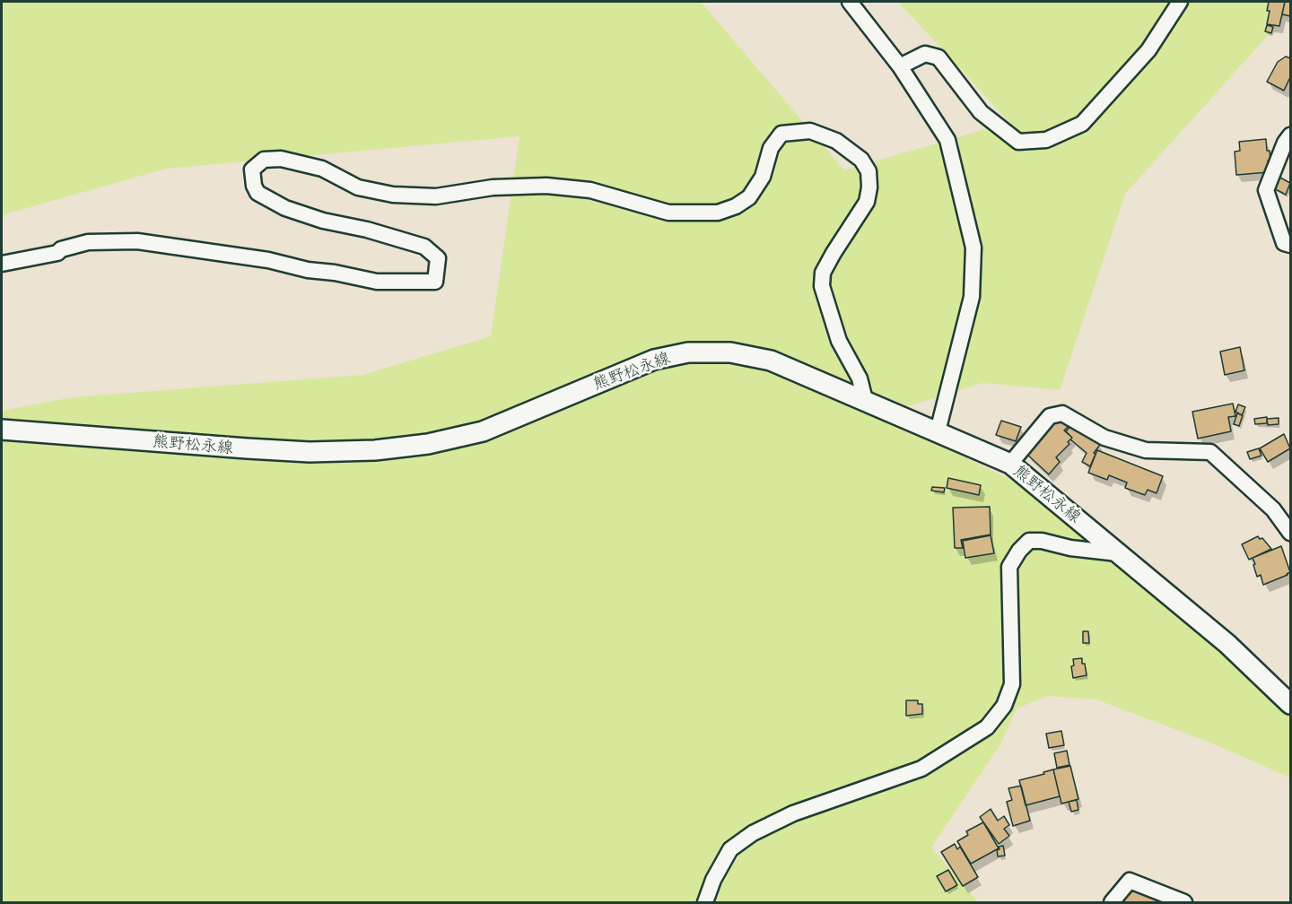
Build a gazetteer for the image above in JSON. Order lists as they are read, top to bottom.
{
  "streets": {
    "main road": ["熊野松永線"]
  }
}
